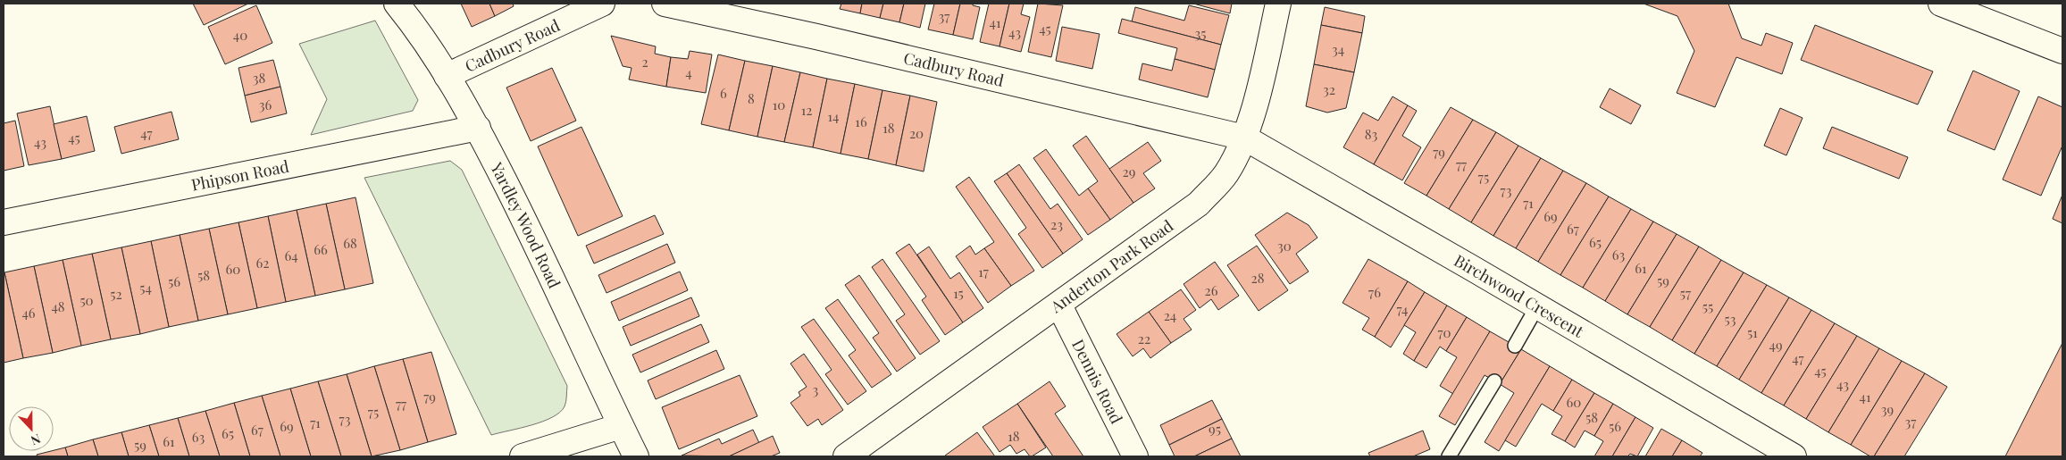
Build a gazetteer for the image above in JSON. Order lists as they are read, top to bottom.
{
  "streets": {
    "street": [
      "Cadbury Road",
      "Phipson Road",
      "Yardley Wood Road",
      "Anderton Park Road",
      "Birchwood Crescent",
      "Dennis Road"
    ]
  },
  "crossings": [
    ["Cadbury Road", "Yardley Wood Road"],
    ["Cadbury Road", "Anderton Park Road"],
    ["Cadbury Road", "Birchwood Crescent"],
    ["Phipson Road", "Yardley Wood Road"],
    ["Anderton Park Road", "Birchwood Crescent"],
    ["Anderton Park Road", "Dennis Road"]
  ],
  "house_numbers": [
    "37",
    "41",
    "45",
    "43",
    "35",
    "40",
    "34",
    "2",
    "4",
    "38",
    "32",
    "6",
    "8",
    "36",
    "10",
    "12",
    "14",
    "16",
    "18",
    "47",
    "20",
    "83",
    "45",
    "43",
    "79",
    "77",
    "29",
    "75",
    "73",
    "71",
    "69",
    "23",
    "67",
    "65",
    "68",
    "30",
    "66",
    "63",
    "64",
    "62",
    "61",
    "60",
    "17",
    "58",
    "28",
    "59",
    "56",
    "54",
    "26",
    "76",
    "15",
    "57",
    "52",
    "50",
    "48",
    "55",
    "74",
    "46",
    "24",
    "53",
    "70",
    "51",
    "22",
    "49",
    "47",
    "45",
    "43",
    "3",
    "79",
    "41",
    "60",
    "77",
    "39",
    "75",
    "58",
    "73",
    "37",
    "71",
    "69",
    "56",
    "95",
    "67",
    "65",
    "18",
    "63",
    "61",
    "59"
  ],
  "north": "bottom"
}
